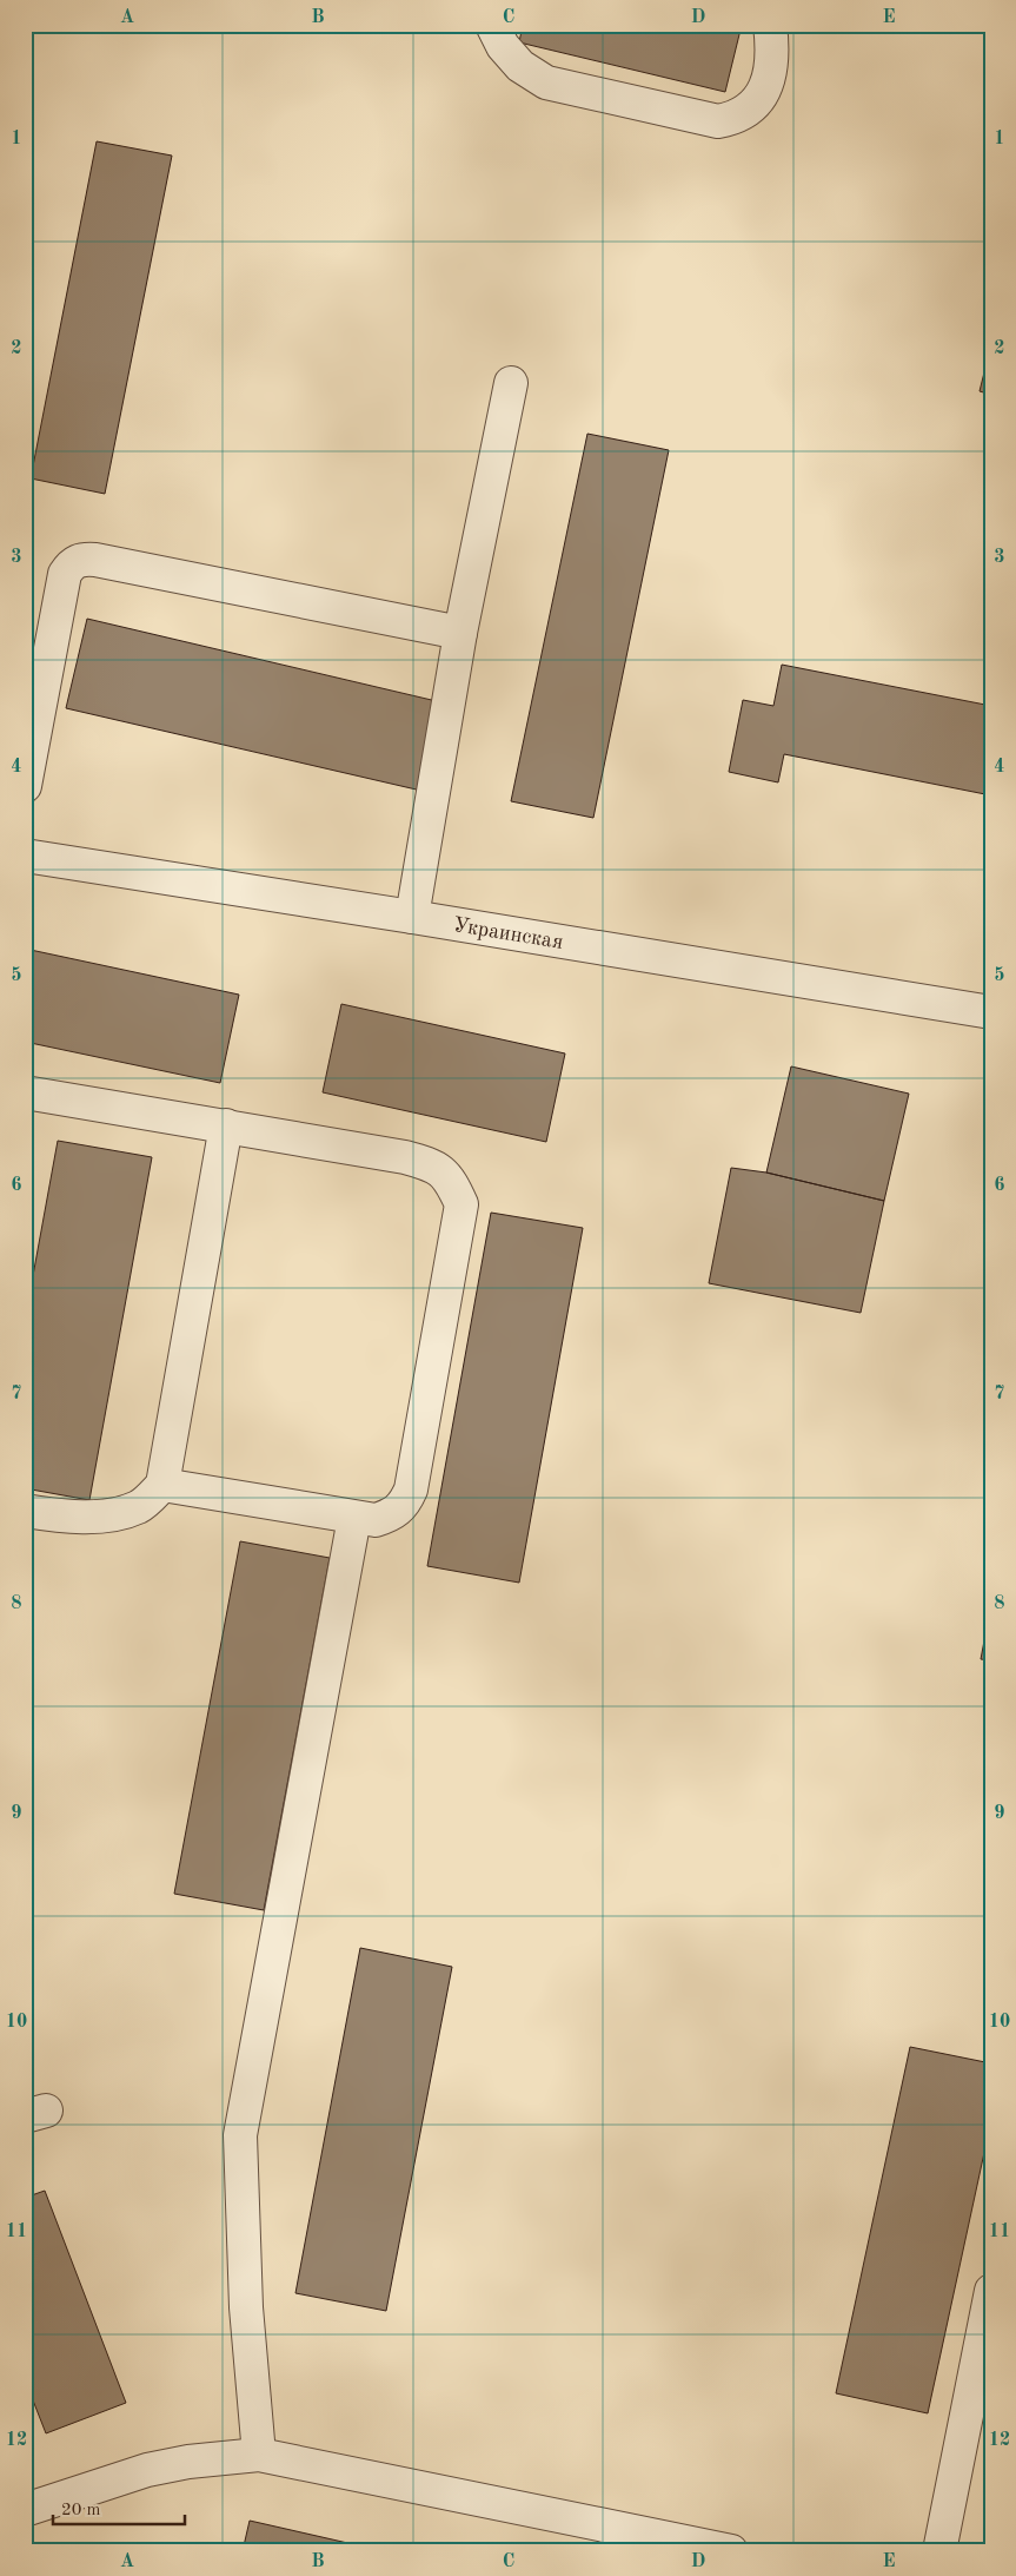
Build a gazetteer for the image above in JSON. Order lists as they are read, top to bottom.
{
  "streets": {
    "street": ["Украинская"]
  },
  "scale_bar": "20 m",
  "grid": {
    "columns": [
      "A",
      "B",
      "C",
      "D",
      "E"
    ],
    "rows": [
      "1",
      "2",
      "3",
      "4",
      "5",
      "6",
      "7",
      "8",
      "9",
      "10",
      "11",
      "12"
    ]
  }
}
